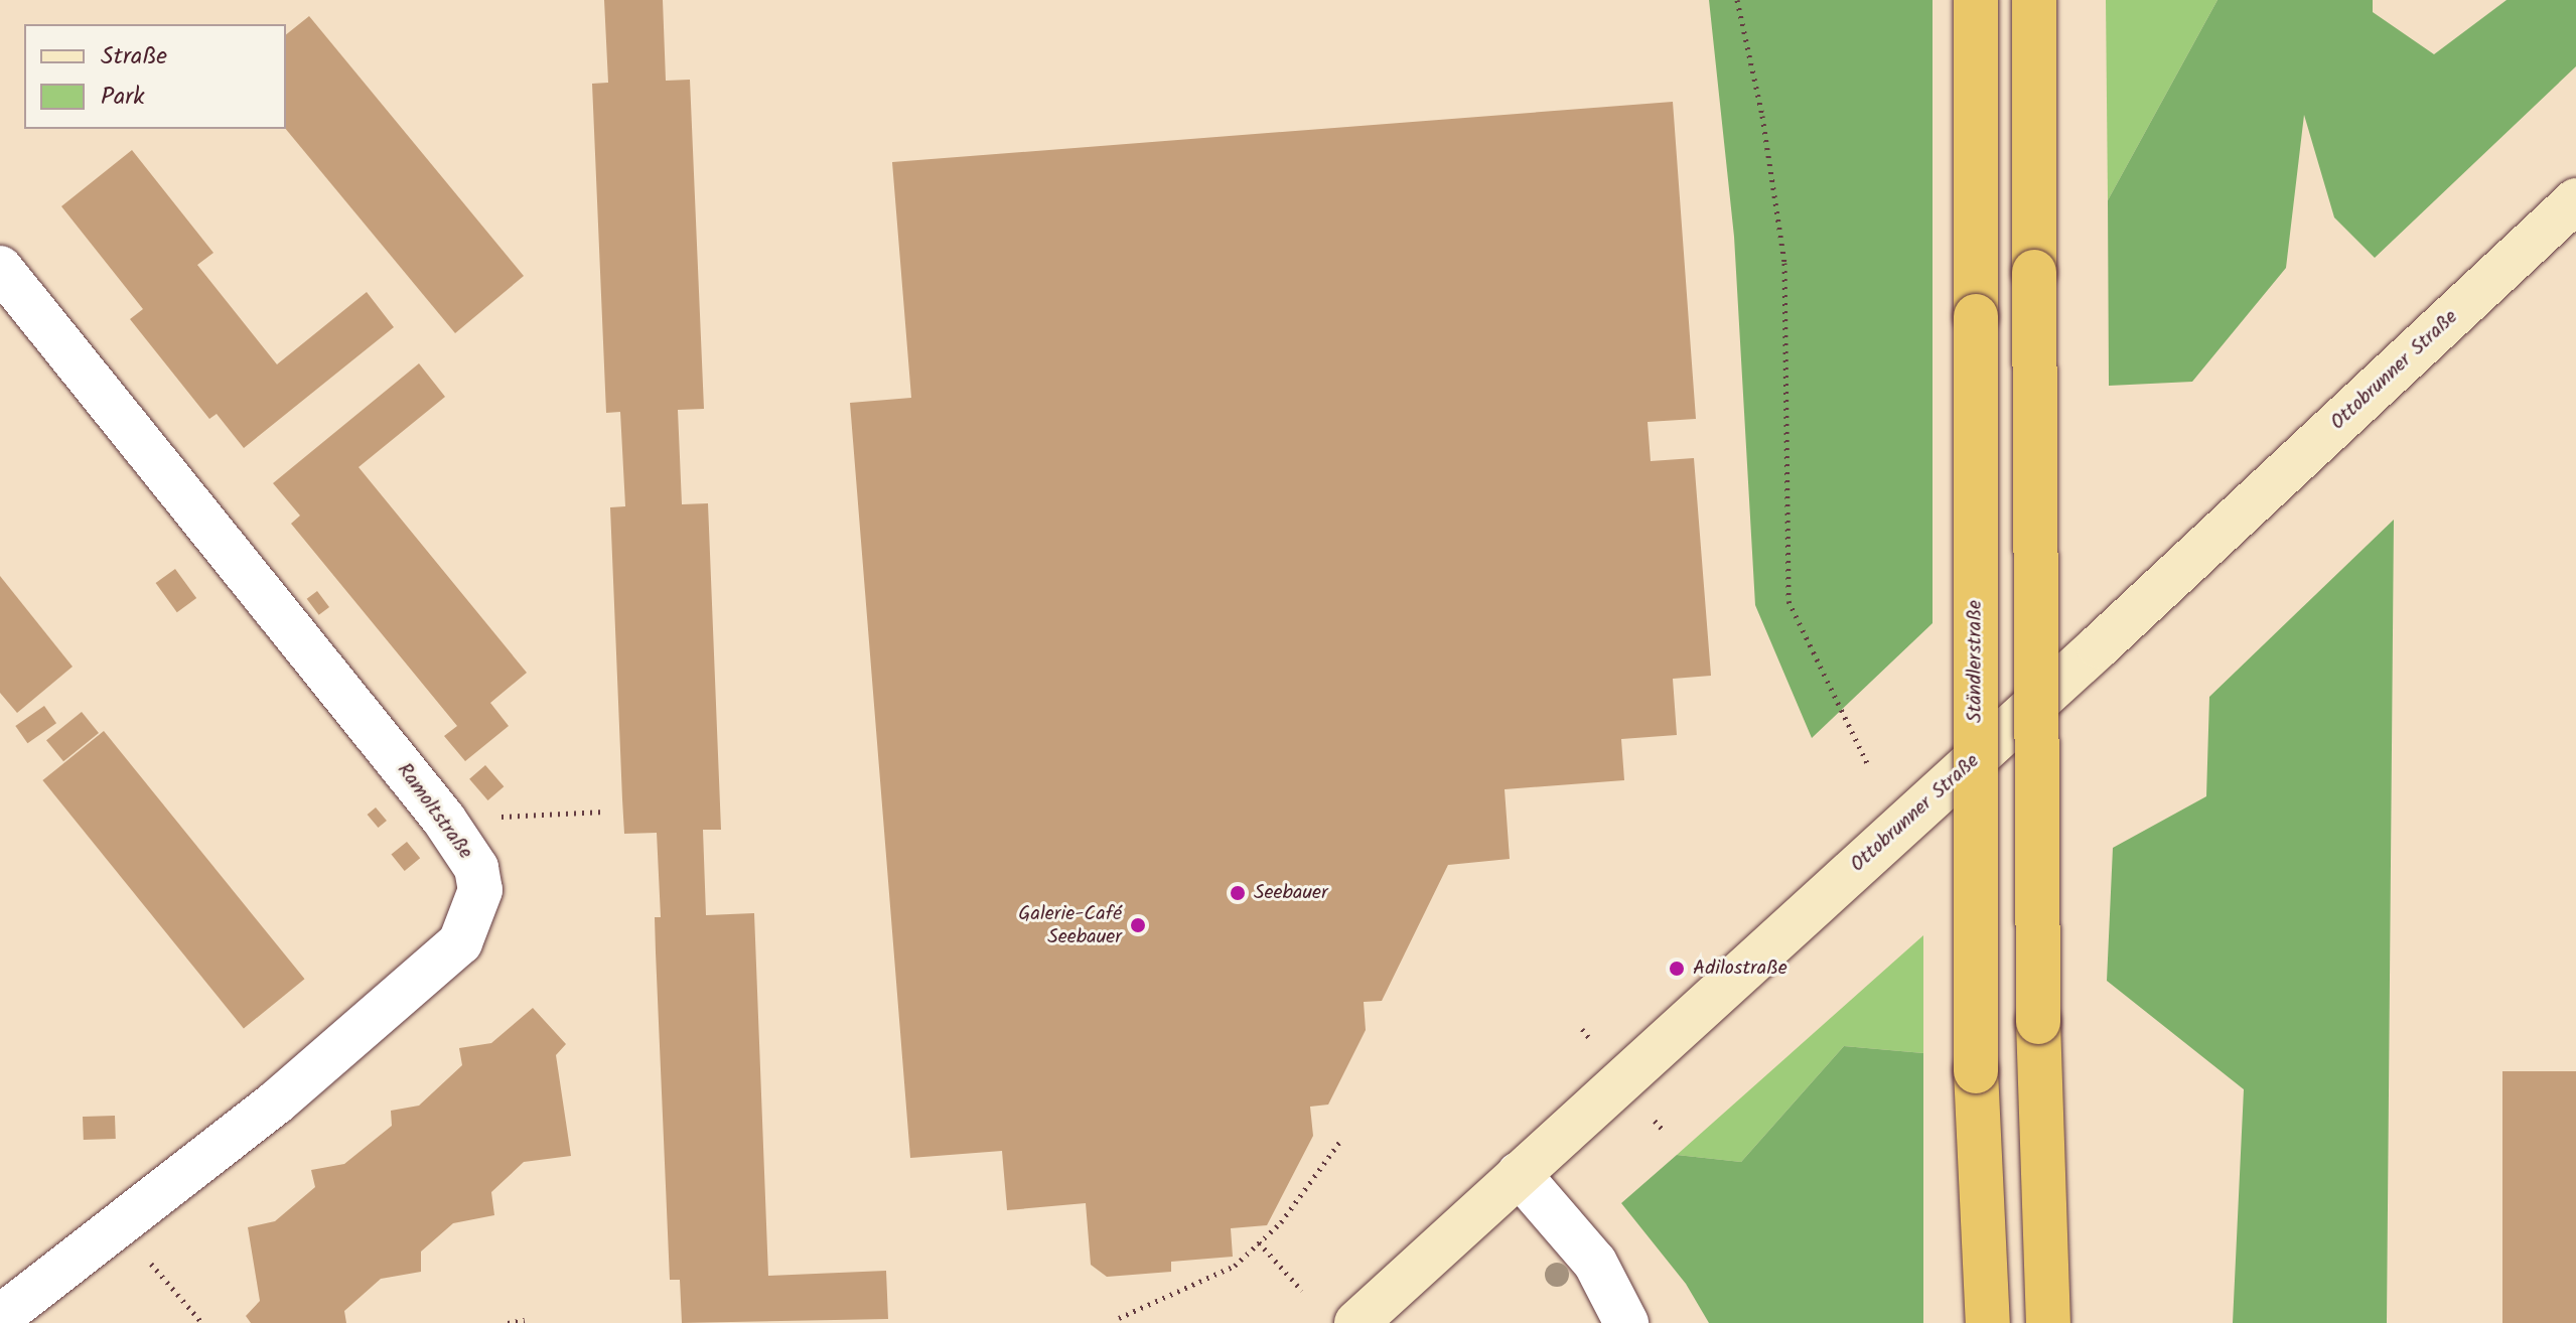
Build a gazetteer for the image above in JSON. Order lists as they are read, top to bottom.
{
  "streets": {
    "highway": ["Ständlerstraße"],
    "main road": ["Ottobrunner Straße"],
    "street": ["Ramoltstraße"]
  },
  "places": ["Seebauer", "Galerie-Café Seebauer", "Adilostraße"],
  "legend": ["Straße", "Park"]
}
